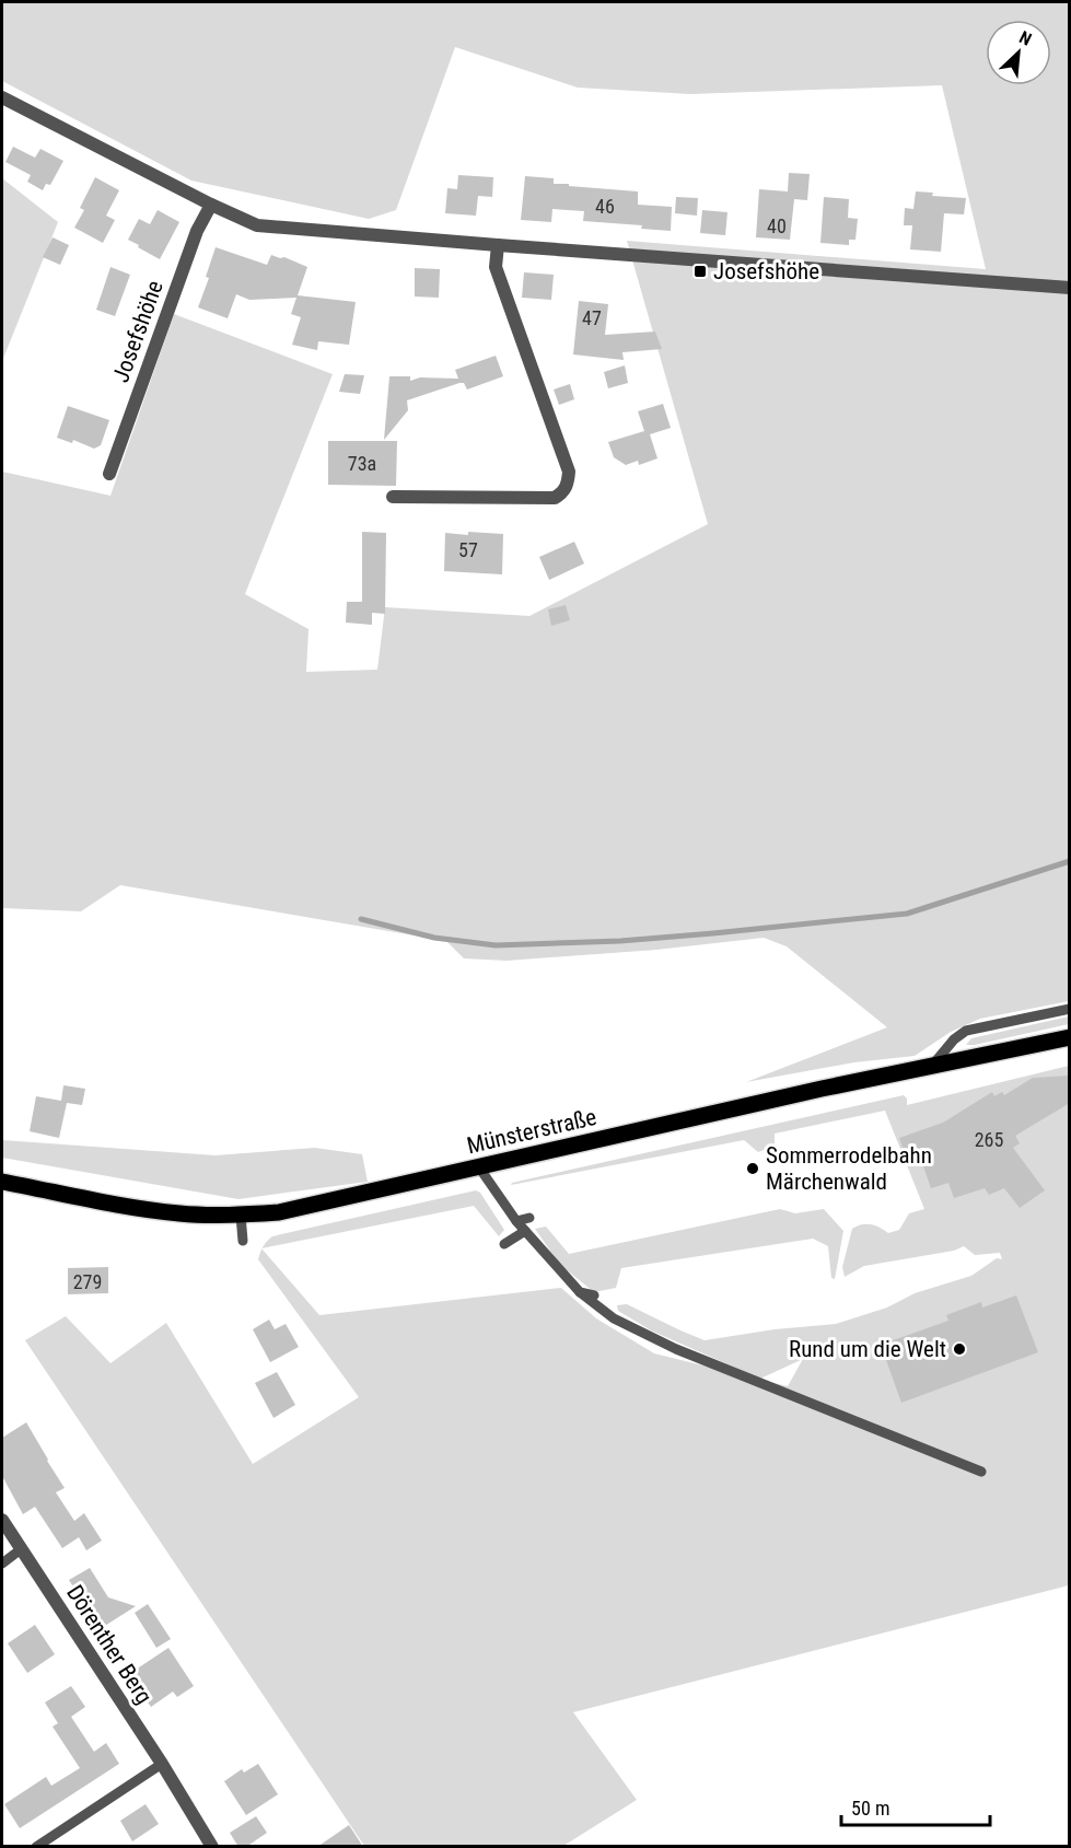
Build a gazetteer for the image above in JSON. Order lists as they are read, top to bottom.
{
  "streets": {
    "main road": ["Münsterstraße"],
    "street": ["Josefshöhe", "Dörenther Berg"]
  },
  "places": {
    "transit": ["Josefshöhe"],
    "other": ["Sommerrodelbahn Märchenwald", "Rund um die Welt"]
  },
  "house_numbers": [
    "46",
    "40",
    "47",
    "73a",
    "57",
    "265",
    "279"
  ],
  "scale_bar": "50 m",
  "north": "top right"
}
